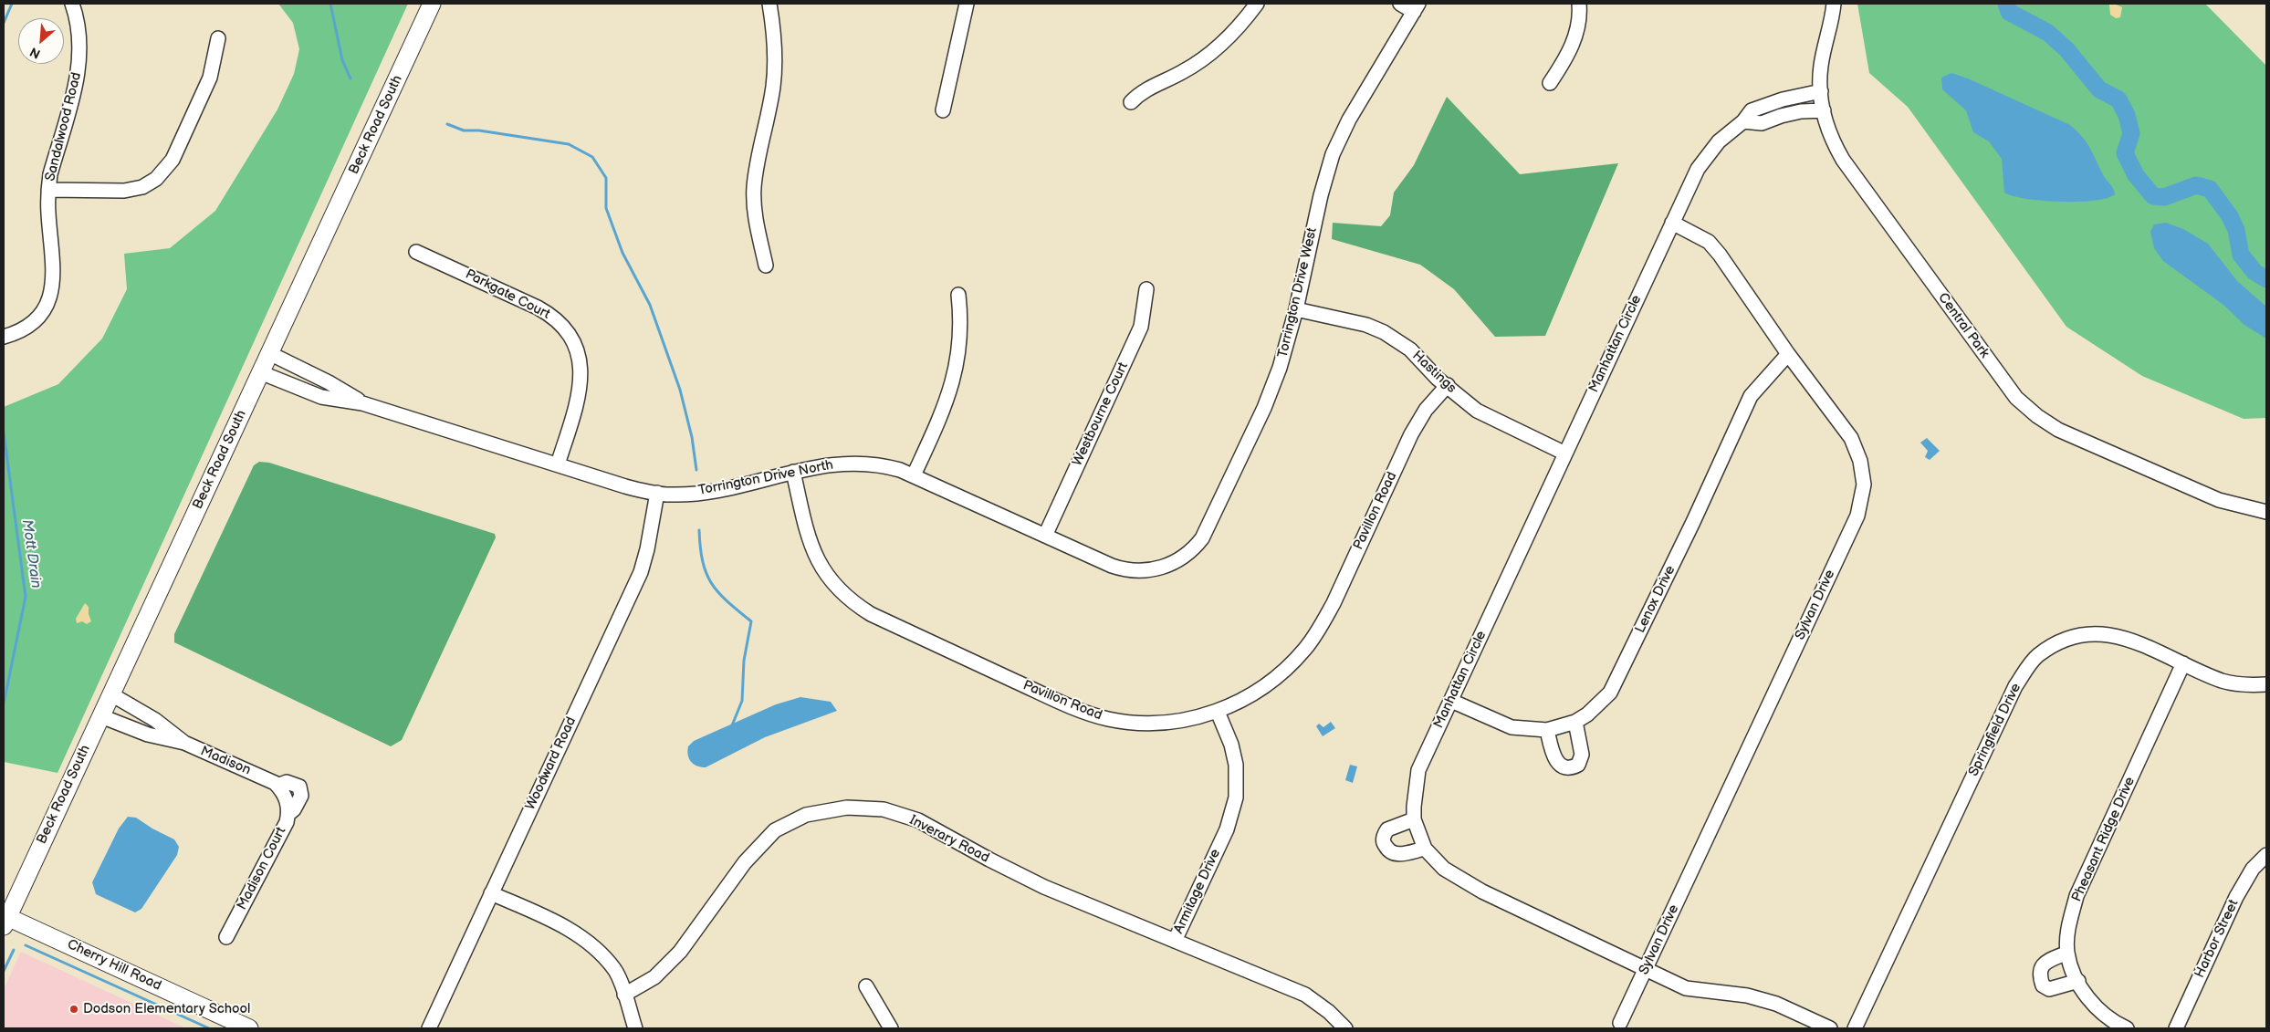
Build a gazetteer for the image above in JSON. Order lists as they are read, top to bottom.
{
  "streets": {
    "main road": ["Beck Road South", "Cherry Hill Road"],
    "street": [
      "Sandalwood Road",
      "Torrington Drive West",
      "Parkgate Court",
      "Central Park",
      "Manhattan Circle",
      "Hastings",
      "Westbourne Court",
      "Torrington Drive North",
      "Pavillon Road",
      "Lenox Drive",
      "Sylvan Drive",
      "Springfield Drive",
      "Madison",
      "Woodward Road",
      "Inverary Road",
      "Pheasant Ridge Drive",
      "Madison Court",
      "Armitage Drive",
      "Harbor Street"
    ]
  },
  "crossings": [
    ["Beck Road South", "Torrington Drive North"],
    ["Beck Road South", "Madison"],
    ["Beck Road South", "Cherry Hill Road"],
    ["Torrington Drive West", "Hastings"],
    ["Torrington Drive West", "Torrington Drive North"],
    ["Parkgate Court", "Torrington Drive North"],
    ["Central Park", "Manhattan Circle"],
    ["Manhattan Circle", "Hastings"],
    ["Manhattan Circle", "Lenox Drive"],
    ["Manhattan Circle", "Sylvan Drive"],
    ["Hastings", "Pavillon Road"],
    ["Westbourne Court", "Torrington Drive North"],
    ["Torrington Drive North", "Pavillon Road"],
    ["Torrington Drive North", "Woodward Road"],
    ["Pavillon Road", "Armitage Drive"],
    ["Lenox Drive", "Sylvan Drive"],
    ["Springfield Drive", "Pheasant Ridge Drive"],
    ["Madison", "Madison Court"],
    ["Inverary Road", "Armitage Drive"]
  ],
  "water": ["Mott Drain"],
  "places": ["Dodson Elementary School"],
  "north": "bottom left"
}
